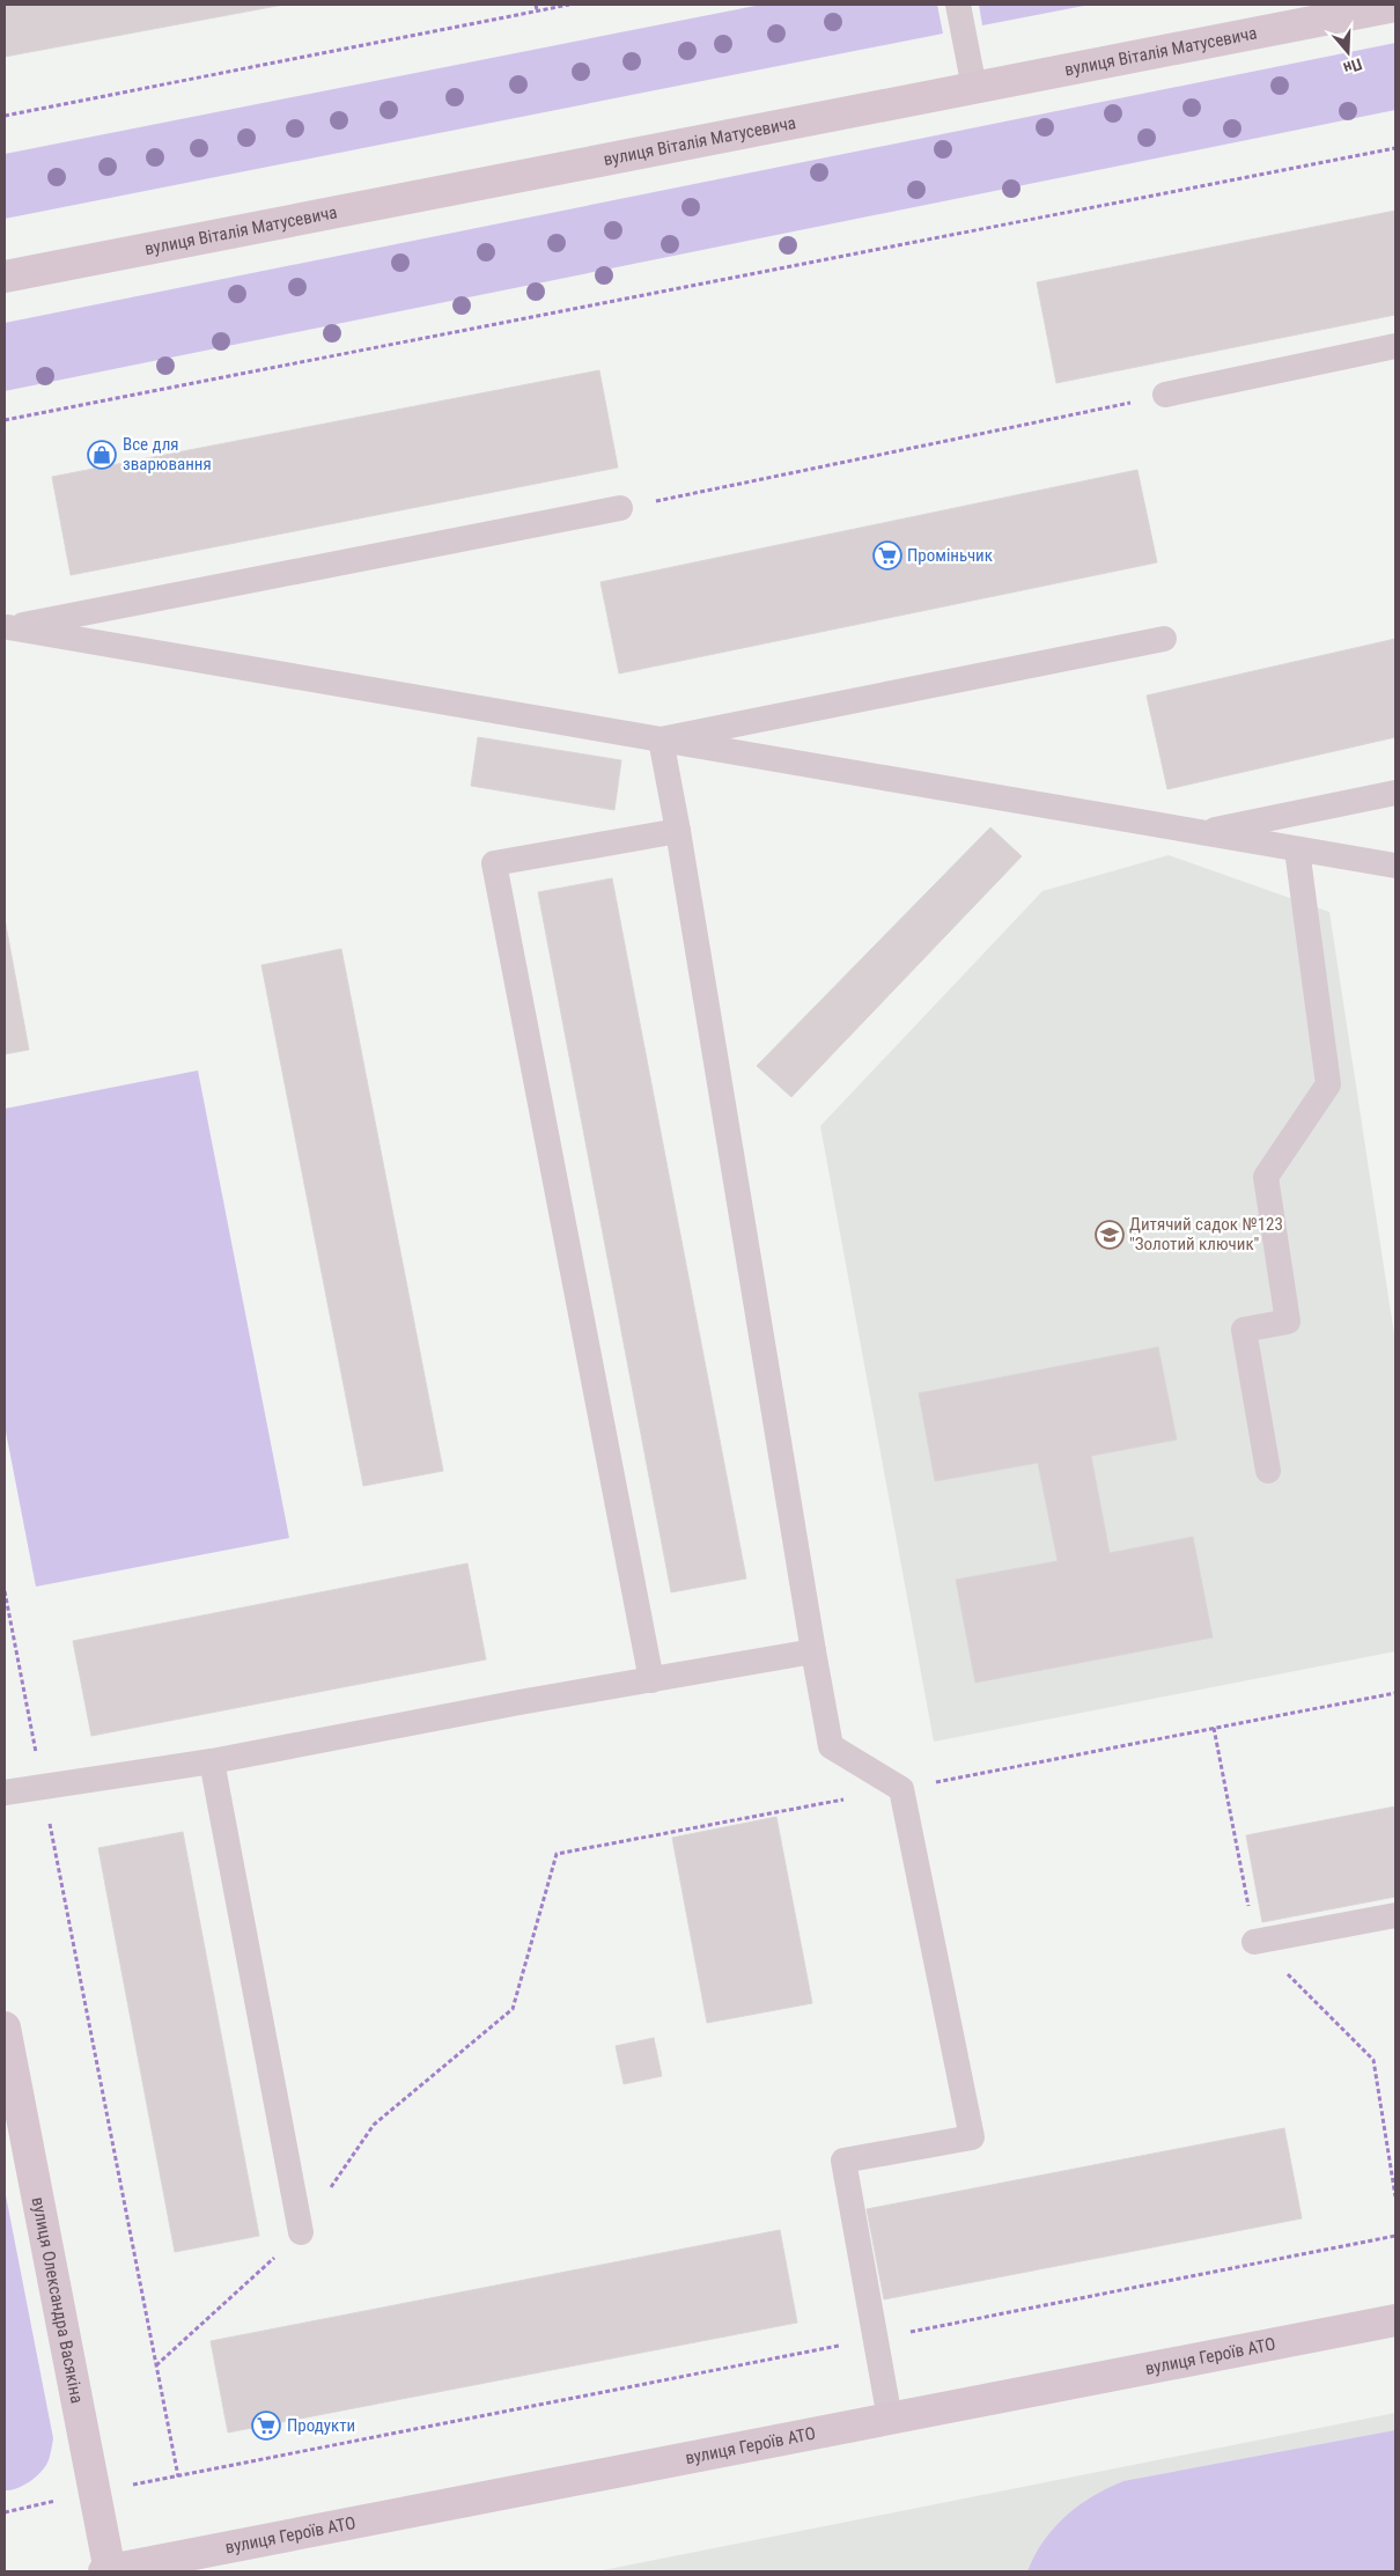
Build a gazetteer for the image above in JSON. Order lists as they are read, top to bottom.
{
  "streets": {
    "street": ["вулиця Віталія Матусевича", "вулиця Олександра Васякіна", "вулиця Героїв АТО"]
  },
  "crossings": [
    ["вулиця Олександра Васякіна", "вулиця Героїв АТО"]
  ],
  "places": {
    "shop": ["Все для зварювання"],
    "supermarket": ["Проміньчик", "Продукти"],
    "school or university": ["Дитячий садок №123 \"Золотий ключик\""]
  },
  "north": "bottom"
}
